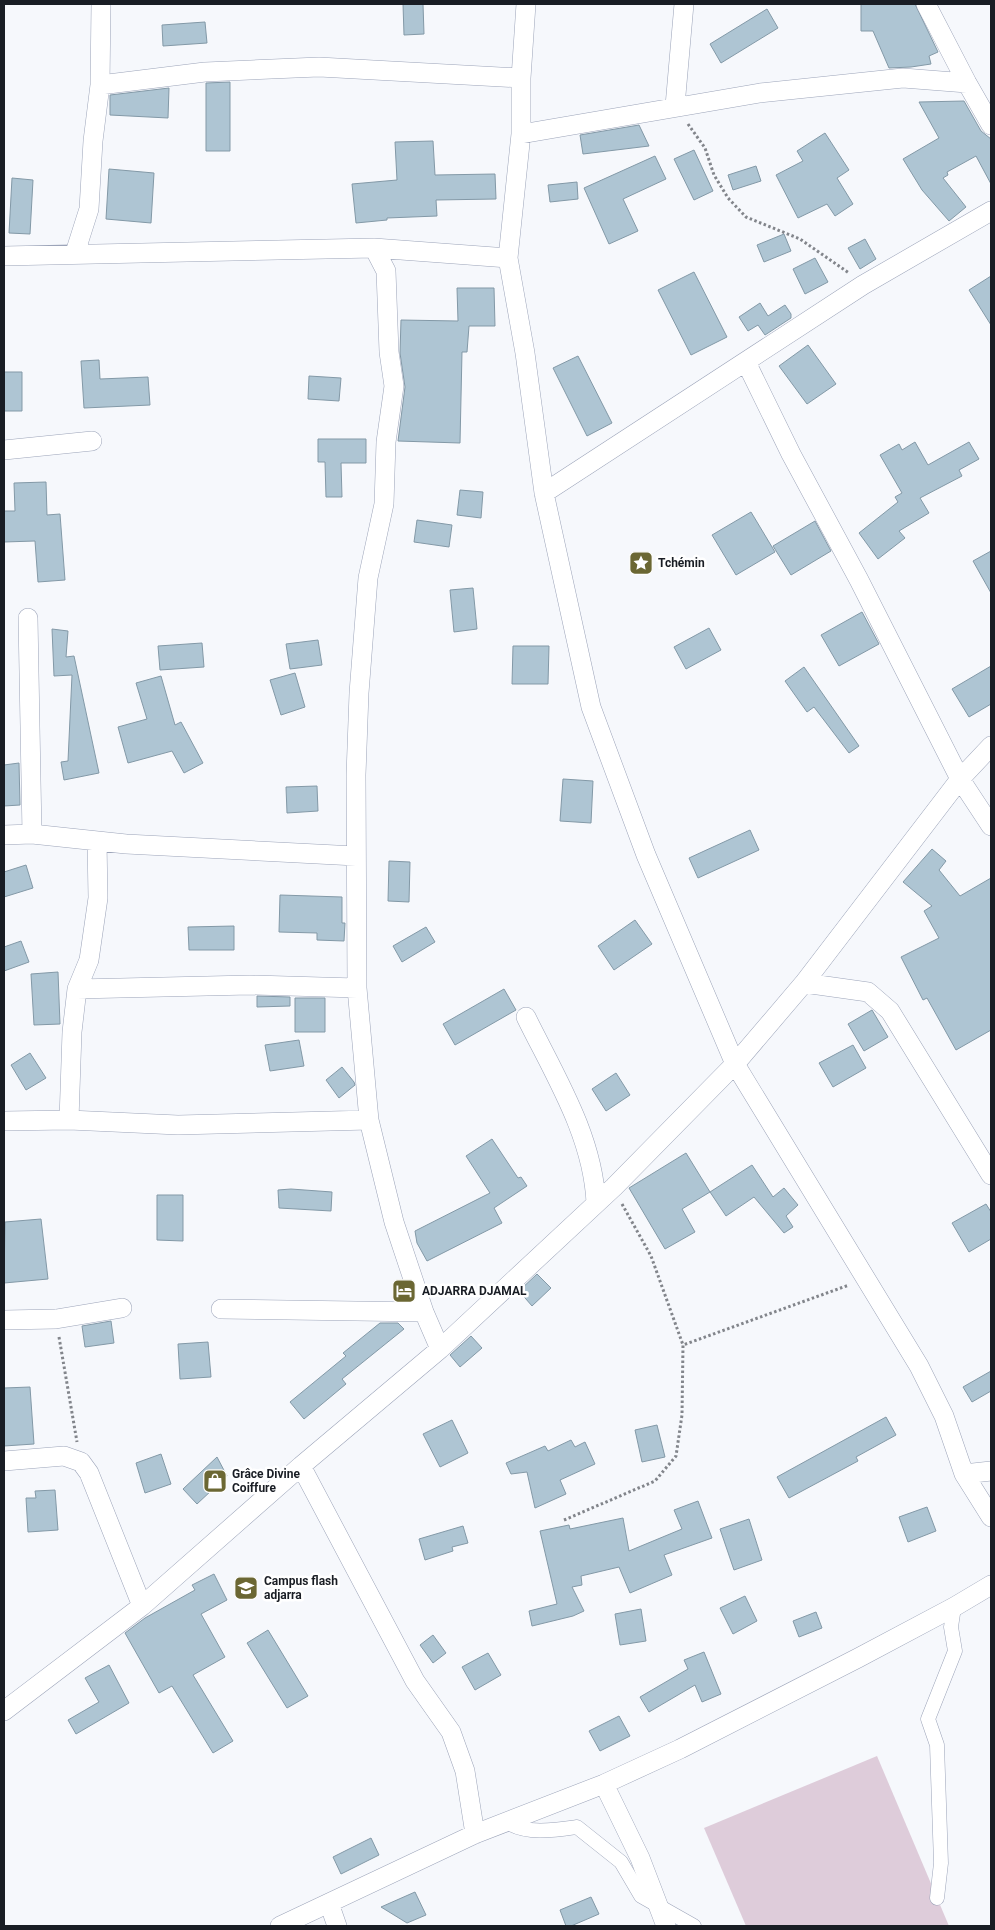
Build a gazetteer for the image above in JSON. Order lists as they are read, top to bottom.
{
  "places": {
    "place": ["Tchémin"],
    "hotel": ["ADJARRA DJAMAL"],
    "shop": ["Grâce Divine Coiffure"],
    "school or university": ["Campus flash adjarra"]
  }
}
